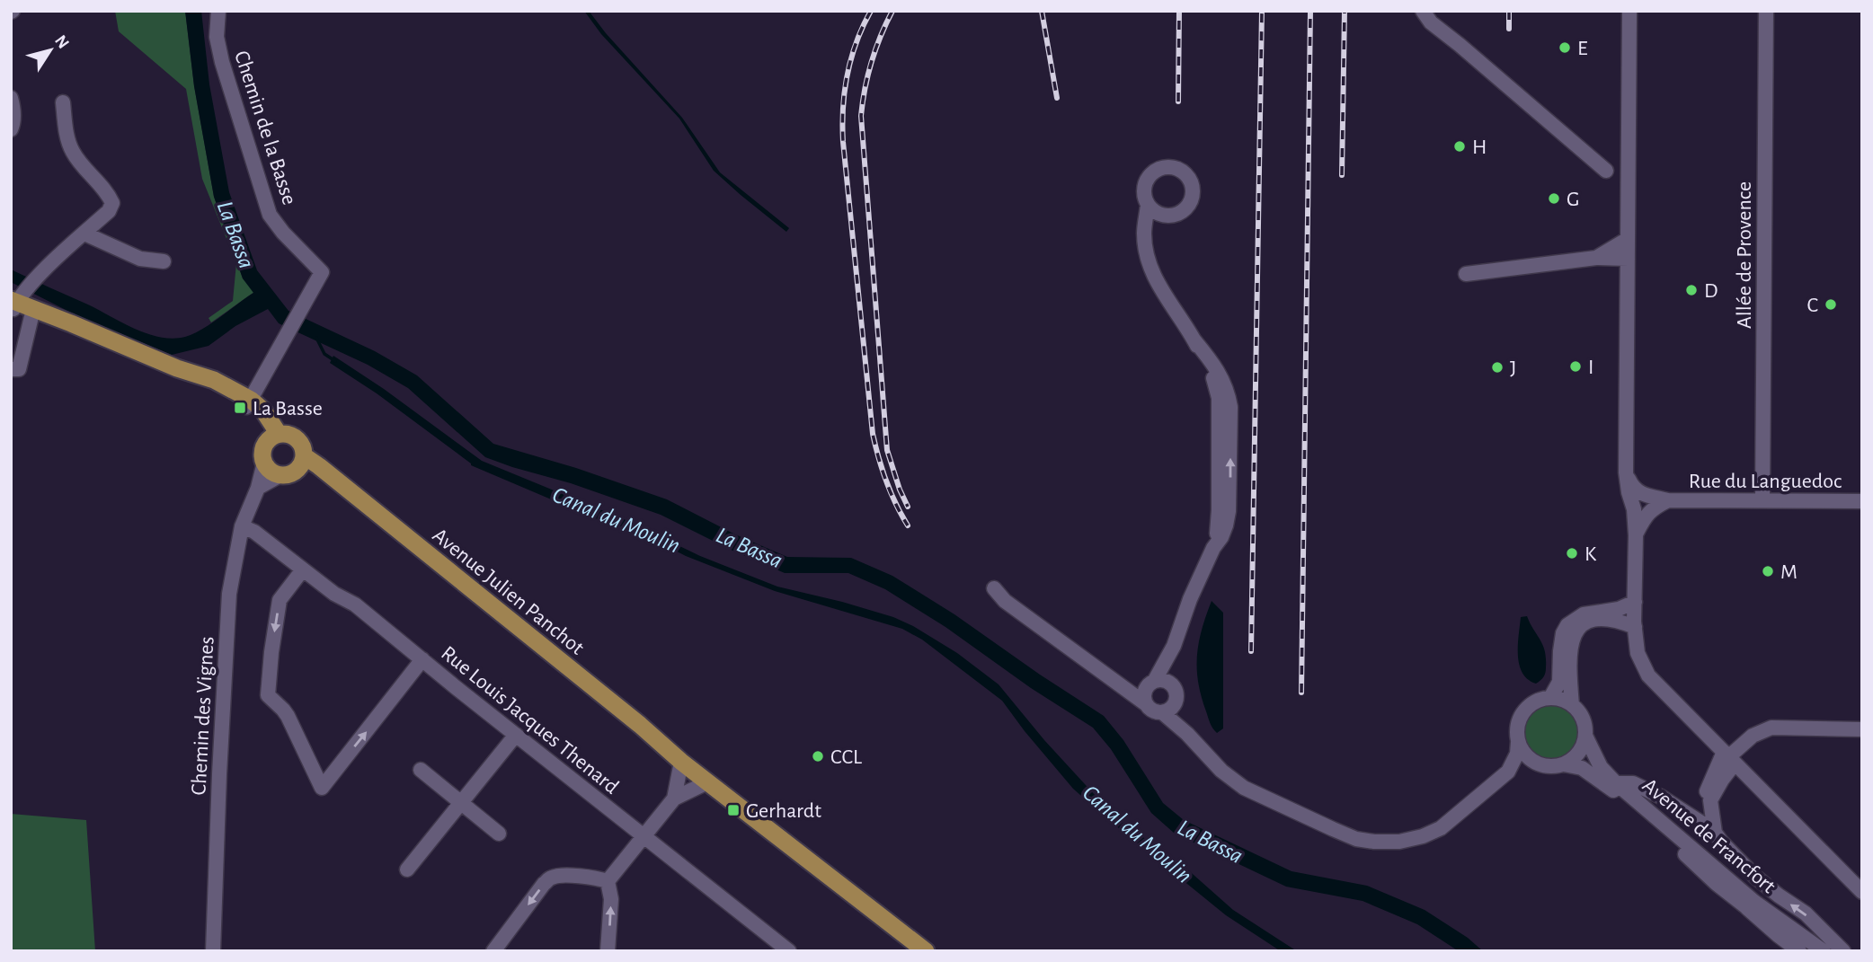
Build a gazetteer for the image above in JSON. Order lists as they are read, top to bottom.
{
  "streets": {
    "main road": ["Avenue Julien Panchot"],
    "street": [
      "Chemin de la Basse",
      "Allée de Provence",
      "Rue du Languedoc",
      "Chemin des Vignes",
      "Rue Louis Jacques Thenard",
      "Avenue de Francfort"
    ]
  },
  "crossings": [
    ["Allée de Provence", "Rue du Languedoc"],
    ["Avenue Julien Panchot", "Chemin des Vignes"],
    ["Chemin des Vignes", "Rue Louis Jacques Thenard"]
  ],
  "water": ["La Bassa", "Canal du Moulin"],
  "places": {
    "other": [
      "E",
      "H",
      "G",
      "D",
      "C",
      "I",
      "J",
      "K",
      "M",
      "CCL"
    ],
    "transit": ["La Basse", "Gerhardt"]
  },
  "north": "top right"
}
